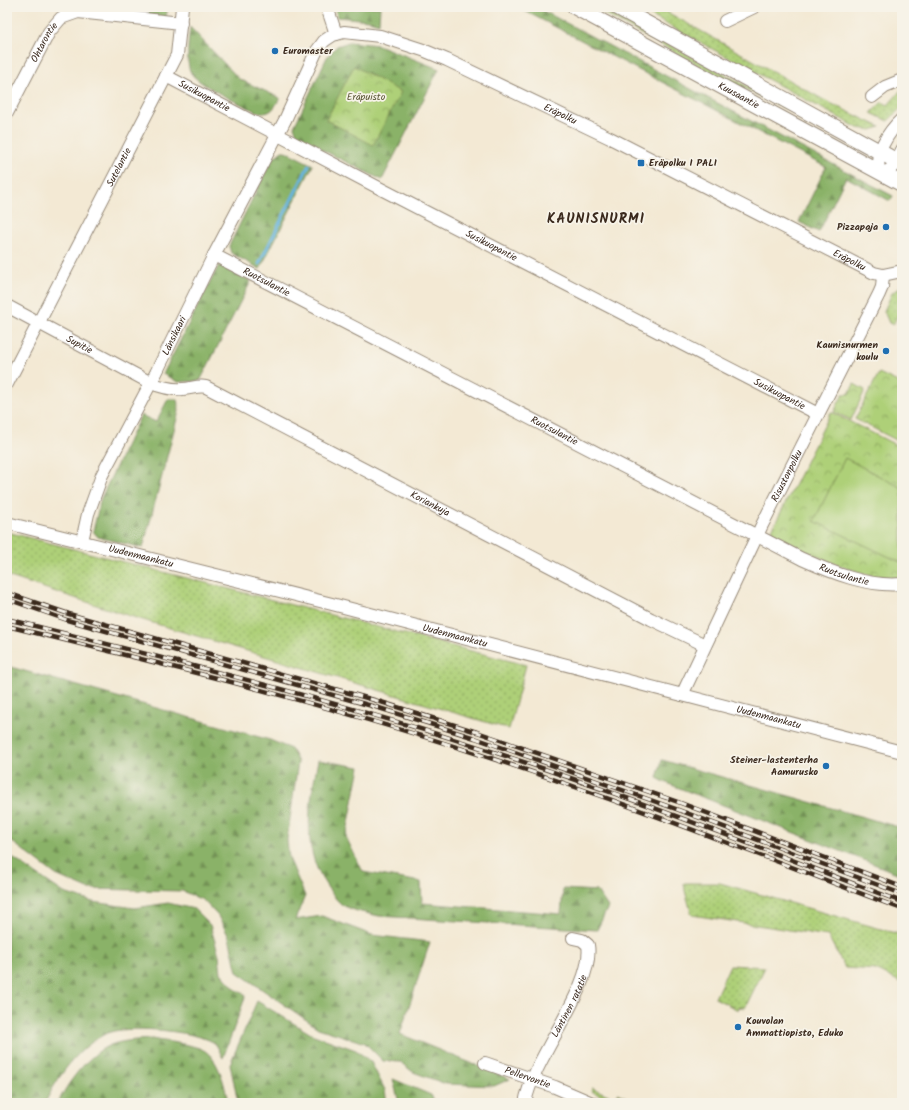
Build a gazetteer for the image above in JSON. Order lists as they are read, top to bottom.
{
  "streets": {
    "main road": ["Kuusaantie"],
    "street": [
      "Ohtarontie",
      "Susikuopantie",
      "Eräpolku",
      "Sutelantie",
      "Ruotsulantie",
      "Länsikaari",
      "Supitie",
      "Risustonpolku",
      "Koriankuja",
      "Uudenmaankatu",
      "Läntinen ratatie",
      "Pellervontie"
    ]
  },
  "crossings": [
    ["Ohtarontie", "Sutelantie"],
    ["Susikuopantie", "Sutelantie"],
    ["Susikuopantie", "Länsikaari"],
    ["Susikuopantie", "Risustonpolku"],
    ["Eräpolku", "Risustonpolku"],
    ["Sutelantie", "Supitie"],
    ["Ruotsulantie", "Länsikaari"],
    ["Ruotsulantie", "Risustonpolku"],
    ["Länsikaari", "Supitie"],
    ["Länsikaari", "Koriankuja"],
    ["Länsikaari", "Uudenmaankatu"],
    ["Supitie", "Koriankuja"],
    ["Risustonpolku", "Koriankuja"],
    ["Risustonpolku", "Uudenmaankatu"],
    ["Läntinen ratatie", "Pellervontie"]
  ],
  "districts": ["KAUNISNURMI"],
  "parks": ["Eräpuisto"],
  "places": {
    "other": [
      "Euromaster",
      "Pizzapaja",
      "Kaunisnurmen koulu",
      "Steiner-lastenterha Aamurusko",
      "Kouvolan Ammattiopisto, Eduko"
    ],
    "transit": ["Eräpolku I PALI"]
  }
}
